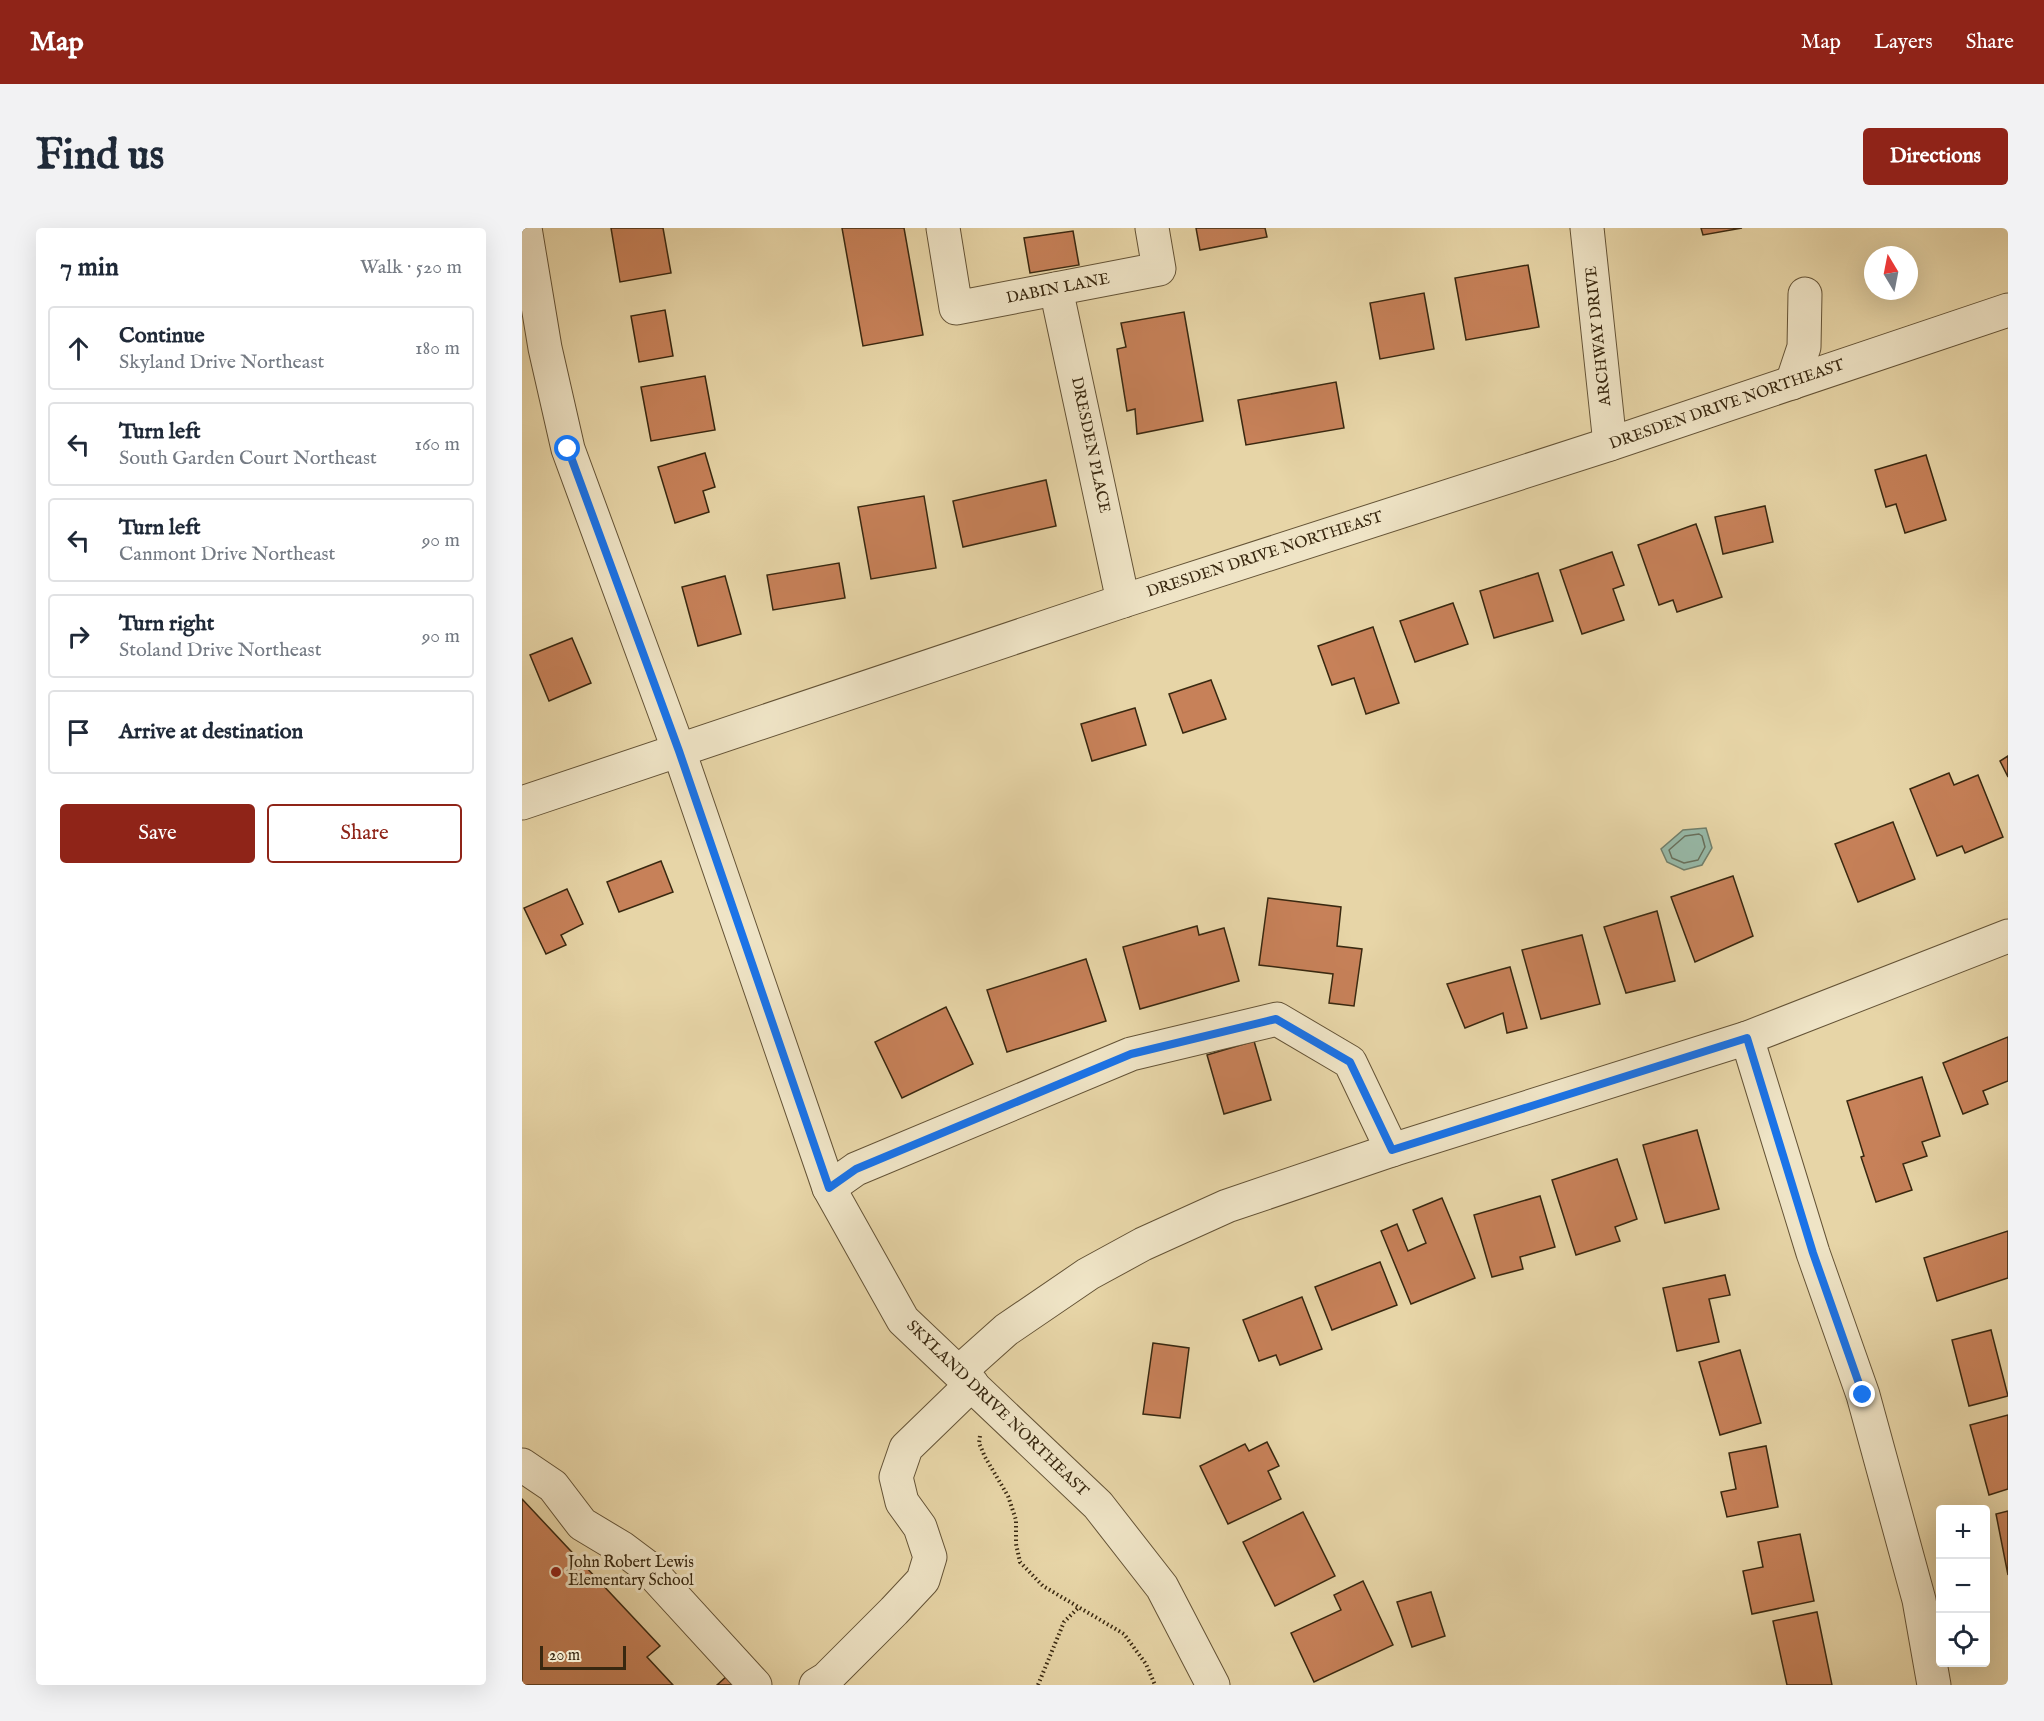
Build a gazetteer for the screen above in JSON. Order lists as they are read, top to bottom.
{
  "streets": {
    "street": [
      "DABIN LANE",
      "ARCHWAY DRIVE",
      "DRESDEN DRIVE NORTHEAST",
      "DRESDEN PLACE",
      "SKYLAND DRIVE NORTHEAST"
    ]
  },
  "crossings": [
    ["DABIN LANE", "DRESDEN PLACE"],
    ["ARCHWAY DRIVE", "DRESDEN DRIVE NORTHEAST"],
    ["DRESDEN DRIVE NORTHEAST", "DRESDEN PLACE"],
    ["DRESDEN DRIVE NORTHEAST", "SKYLAND DRIVE NORTHEAST"]
  ],
  "places": ["John Robert Lewis Elementary School"],
  "scale_bar": "20 m",
  "north": "top",
  "page": {
    "header": "Map",
    "nav": ["Map", "Layers", "Share"],
    "buttons": [
      "Directions",
      ["Save", "Share"]
    ],
    "title": "Find us",
    "heading": ["7 min", "Walk · 520 m"],
    "list": [
      ["Continue", "Skyland Drive Northeast", "180 m"],
      ["Turn left", "South Garden Court Northeast", "160 m"],
      ["Turn left", "Canmont Drive Northeast", "90 m"],
      ["Turn right", "Stoland Drive Northeast", "90 m"],
      "Arrive at destination"
    ],
    "map_buttons": ["+", "−"],
    "scale": "20 m"
  }
}
